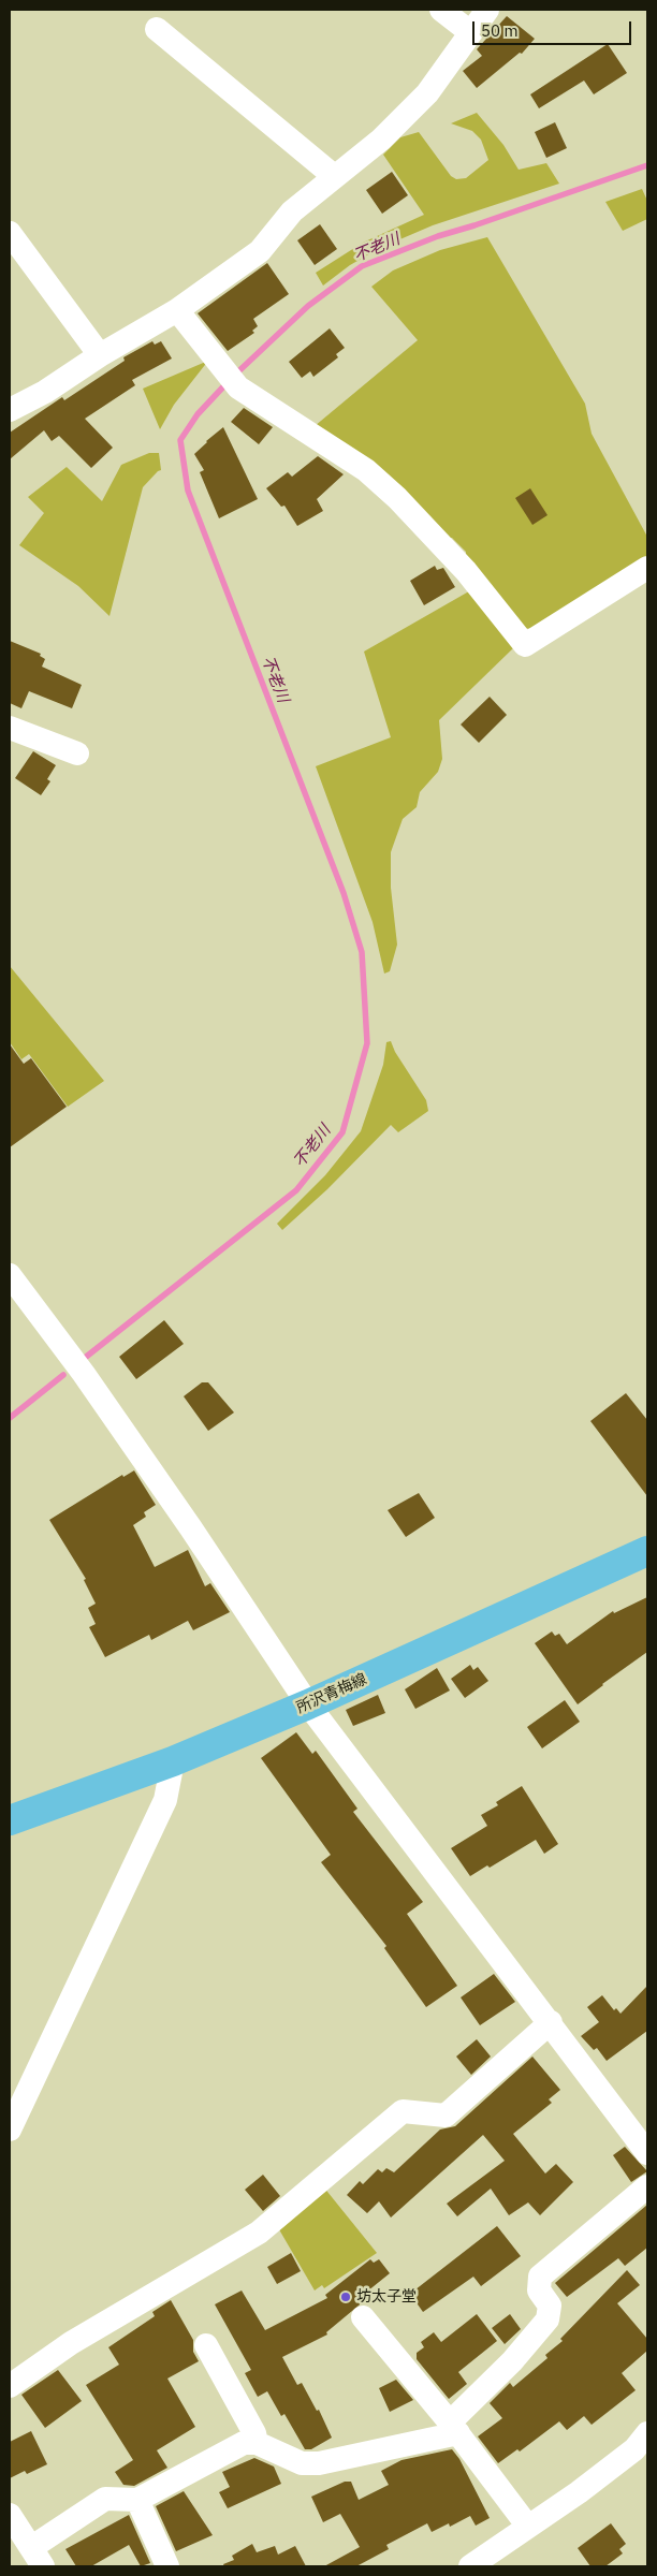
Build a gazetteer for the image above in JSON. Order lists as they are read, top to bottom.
{
  "streets": {
    "main road": ["所沢青梅線"]
  },
  "water": ["不老川"],
  "places": ["坊太子堂"],
  "scale_bar": "50 m"
}
